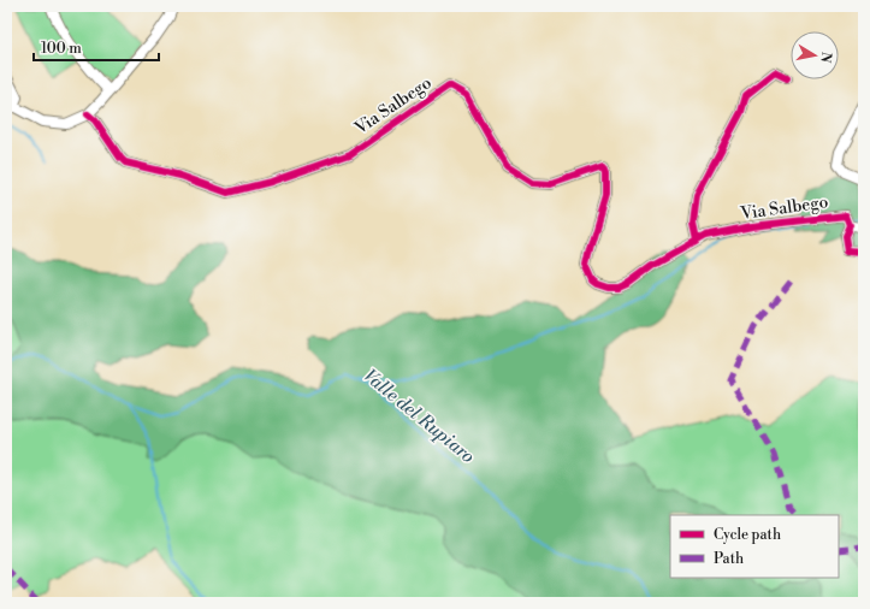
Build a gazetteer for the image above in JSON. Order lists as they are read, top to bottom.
{
  "streets": {
    "street": ["Via Salbego"]
  },
  "water": ["Valle del Rupiaro"],
  "legend": ["Cycle path", "Path"],
  "scale_bar": "100 m",
  "north": "right"
}
